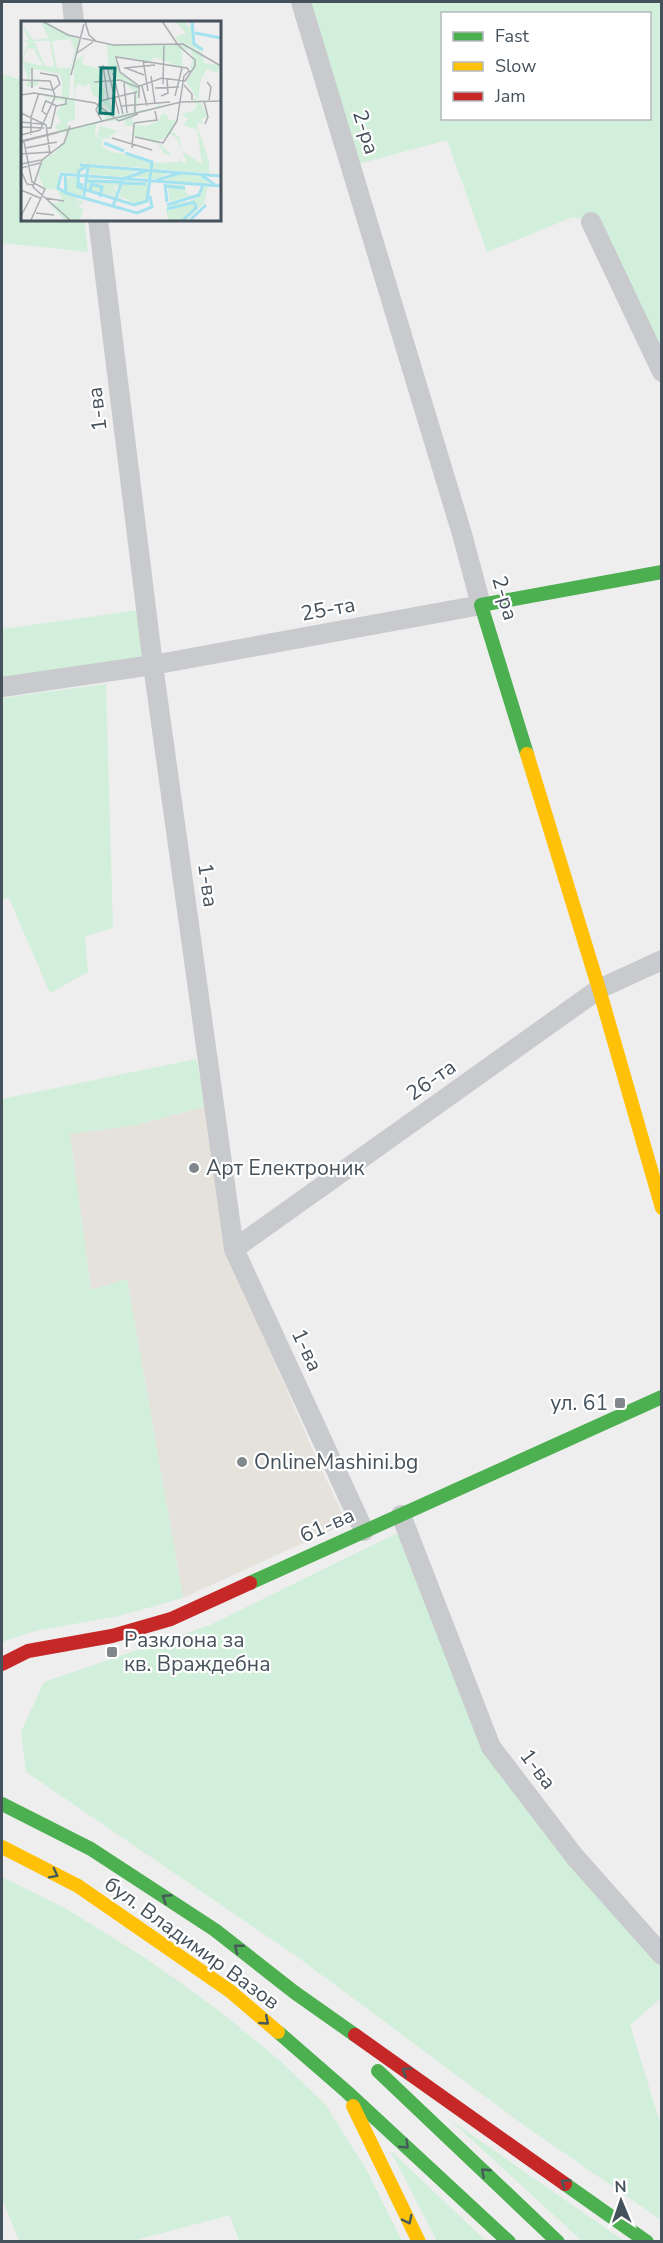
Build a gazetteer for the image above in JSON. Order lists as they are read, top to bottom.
{
  "streets": {
    "main road": [
      "2-ра",
      "25-та",
      "61-ва",
      "бул. Владимир Вазов"
    ],
    "street": ["1-ва", "26-та"]
  },
  "crossings": [
    ["2-ра", "25-та"],
    ["2-ра", "26-та"],
    ["1-ва", "25-та"],
    ["1-ва", "26-та"],
    ["1-ва", "61-ва"]
  ],
  "places": {
    "other": ["Арт Електроник", "ОnlineMashini.bg"],
    "transit": ["ул. 61", "Разклона за кв. Враждебна"]
  },
  "legend": ["Fast", "Slow", "Jam"],
  "north": "top"
}
